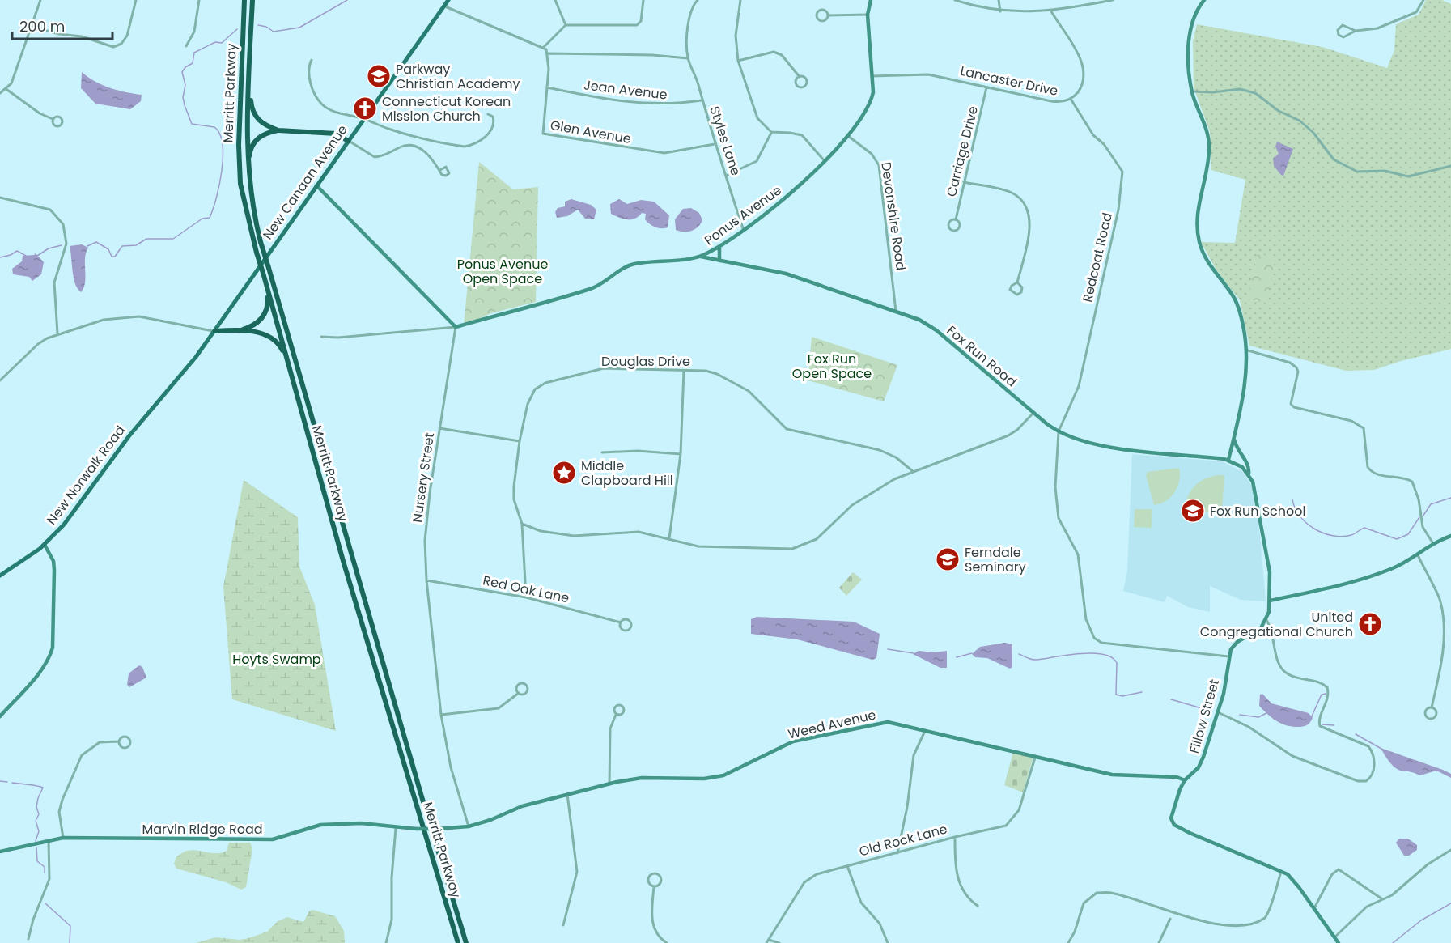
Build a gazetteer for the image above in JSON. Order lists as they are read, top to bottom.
{
  "streets": {
    "highway": ["Merritt Parkway"],
    "main road": ["New Canaan Avenue", "New Norwalk Road"],
    "street": [
      "Lancaster Drive",
      "Jean Avenue",
      "Glen Avenue",
      "Styles Lane",
      "Carriage Drive",
      "Ponus Avenue",
      "Devonshire Road",
      "Redcoat Road",
      "Fox Run Road",
      "Douglas Drive",
      "Nursery Street",
      "Red Oak Lane",
      "Fillow Street",
      "Weed Avenue",
      "Marvin Ridge Road",
      "Old Rock Lane"
    ]
  },
  "crossings": [
    ["Lancaster Drive", "Carriage Drive"],
    ["Lancaster Drive", "Ponus Avenue"],
    ["Lancaster Drive", "Redcoat Road"],
    ["Jean Avenue", "Glen Avenue"],
    ["Jean Avenue", "Styles Lane"],
    ["Glen Avenue", "Styles Lane"],
    ["Styles Lane", "Ponus Avenue"],
    ["New Canaan Avenue", "New Norwalk Road"],
    ["Ponus Avenue", "Devonshire Road"],
    ["Ponus Avenue", "Fox Run Road"],
    ["Ponus Avenue", "Nursery Street"],
    ["Devonshire Road", "Fox Run Road"],
    ["Redcoat Road", "Fox Run Road"],
    ["Douglas Drive", "Red Oak Lane"],
    ["Nursery Street", "Red Oak Lane"],
    ["Nursery Street", "Marvin Ridge Road"],
    ["Fillow Street", "Weed Avenue"],
    ["Weed Avenue", "Marvin Ridge Road"],
    ["Weed Avenue", "Old Rock Lane"]
  ],
  "parks": ["Ponus Avenue Open Space", "Fox Run Open Space", "Hoyts Swamp"],
  "places": {
    "school or university": ["Parkway Christian Academy", "Fox Run School", "Ferndale Seminary"],
    "church": ["Connecticut Korean Mission Church", "United Congregational Church"],
    "place": ["Middle Clapboard Hill"]
  },
  "scale_bar": "200 m"
}
